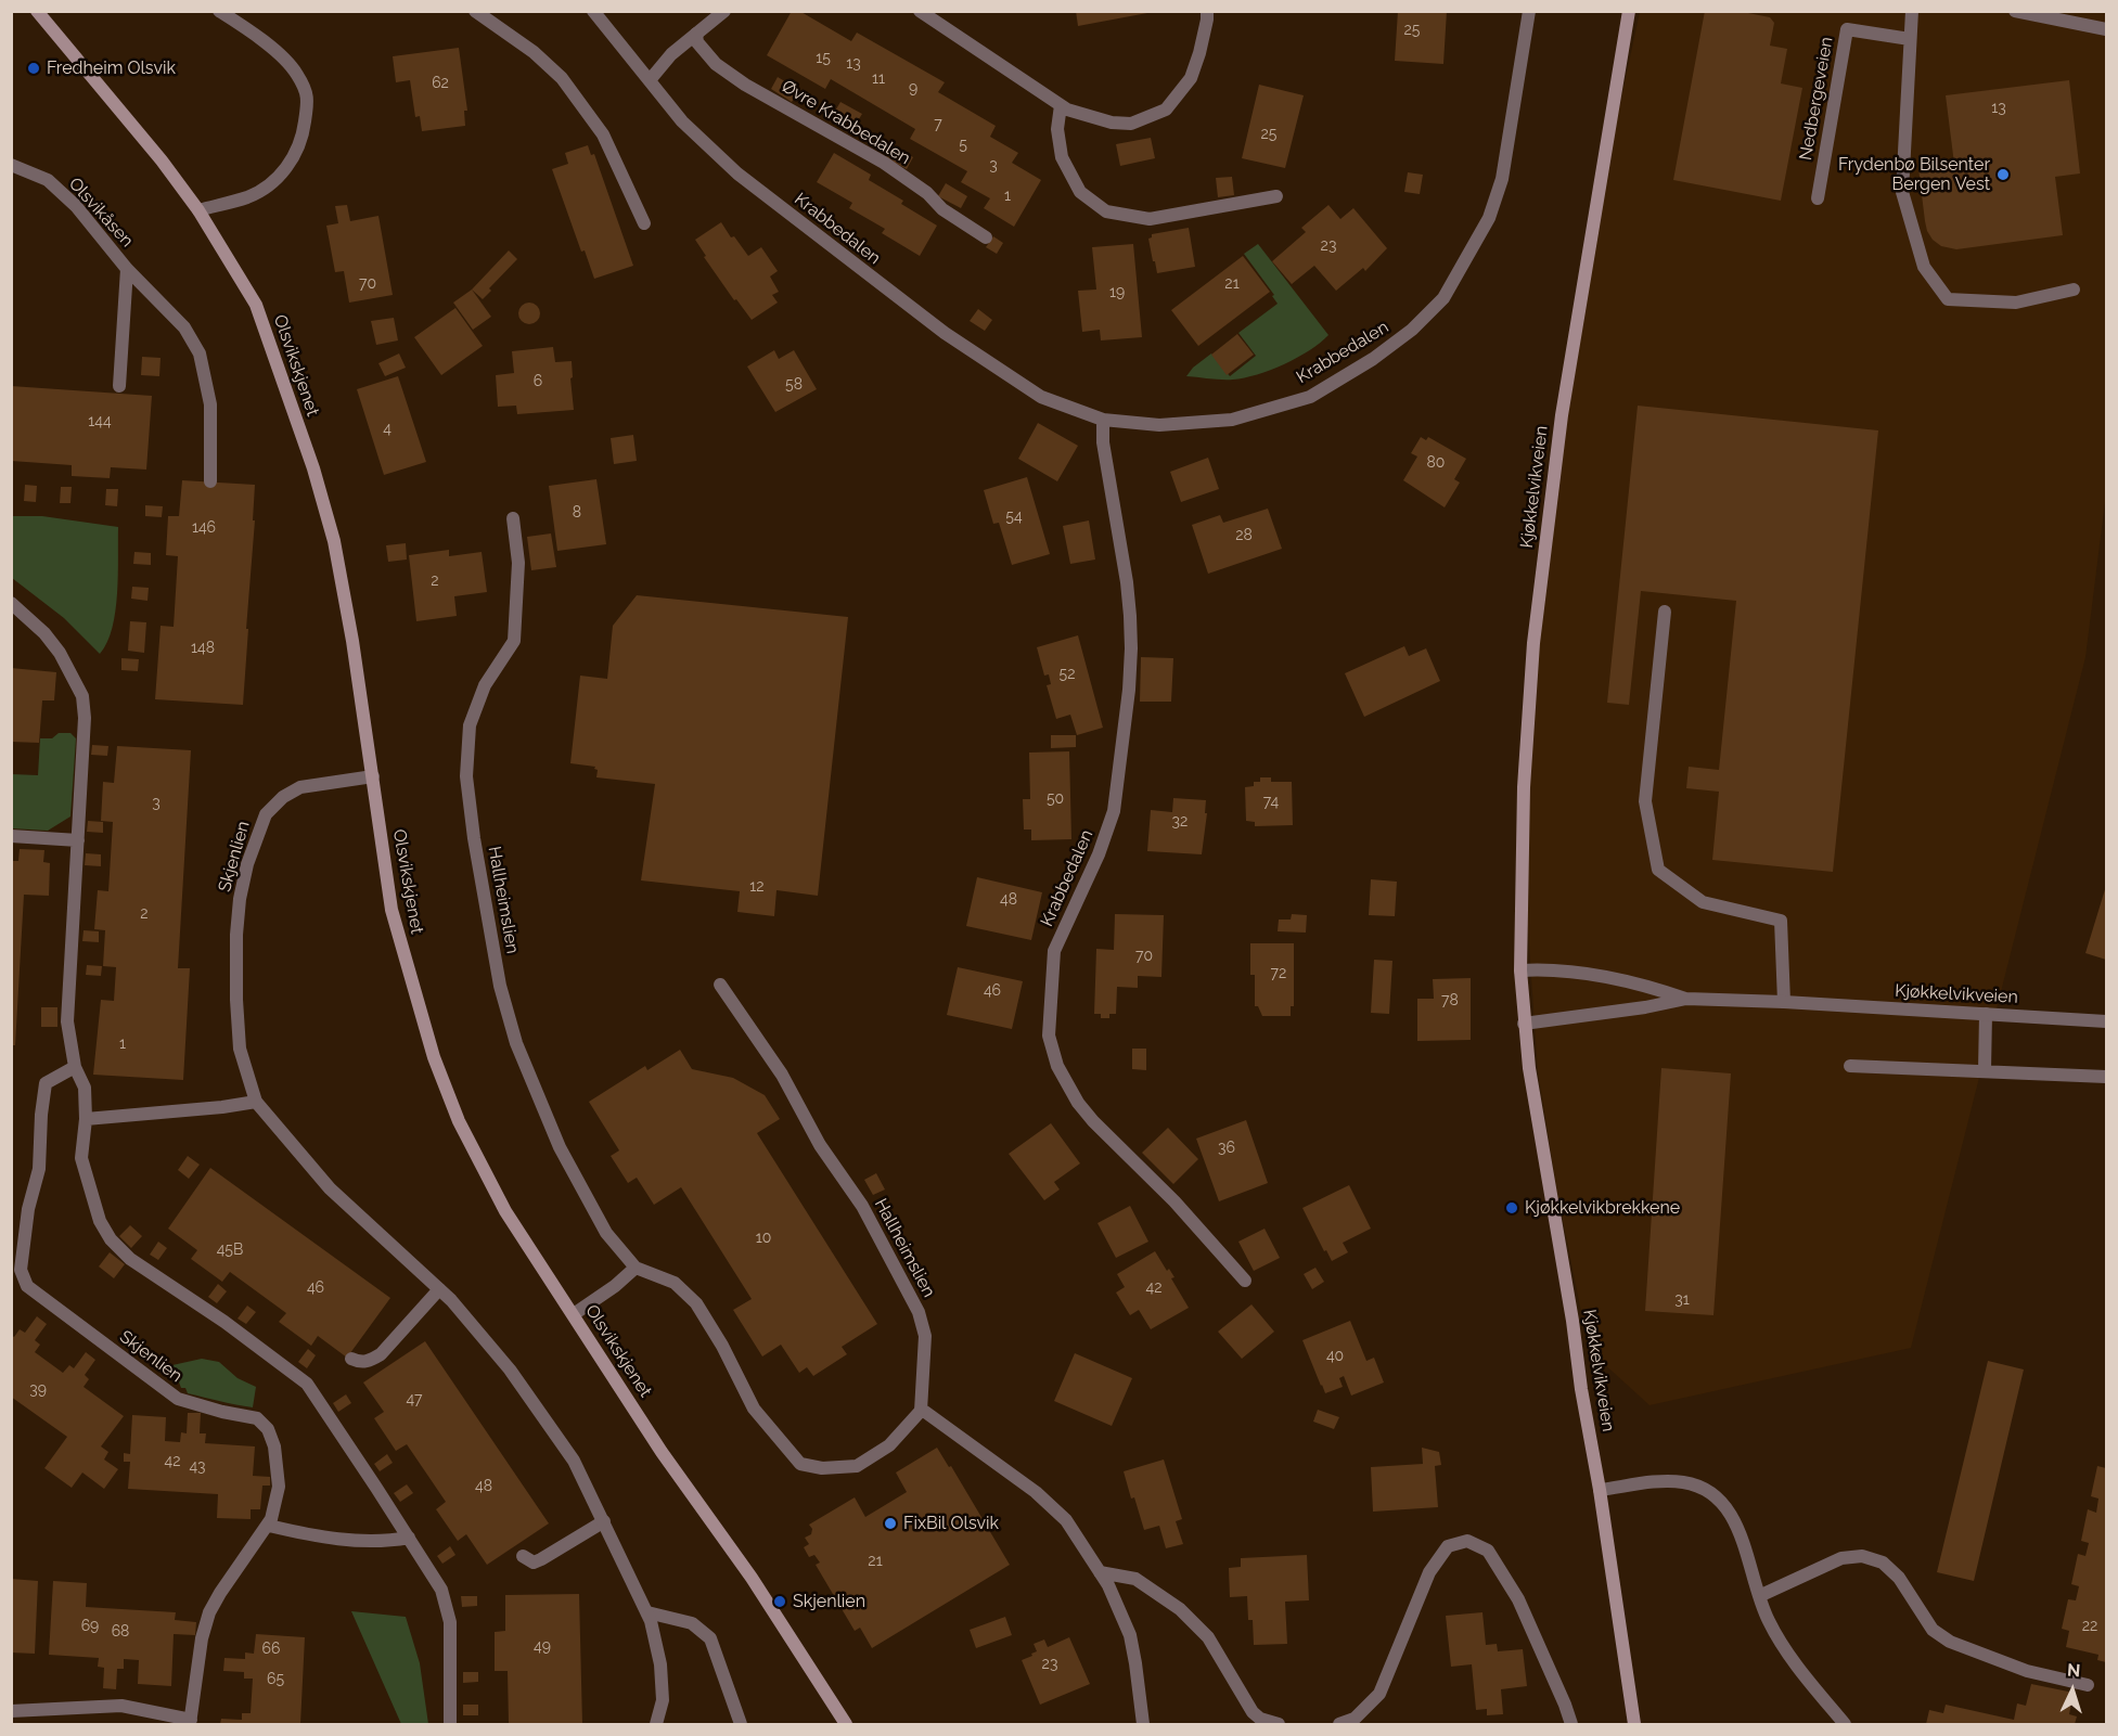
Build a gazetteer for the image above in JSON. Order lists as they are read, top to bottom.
{
  "streets": {
    "main road": ["Olsvikskjenet", "Kjøkkelvikveien"],
    "street": [
      "Nedbergeveien",
      "Øvre Krabbedalen",
      "Olsvikåsen",
      "Krabbedalen",
      "Skjenlien",
      "Hallheimslien"
    ]
  },
  "crossings": [
    ["Olsvikskjenet", "Skjenlien"]
  ],
  "places": [
    "Fredheim Olsvik",
    "Frydenbø Bilsenter Bergen Vest",
    "Kjøkkelvikbrekkene",
    "FixBil Olsvik",
    "Skjenlien"
  ],
  "house_numbers": [
    "25",
    "15",
    "13",
    "11",
    "62",
    "9",
    "13",
    "7",
    "25",
    "5",
    "3",
    "1",
    "23",
    "70",
    "21",
    "19",
    "6",
    "58",
    "144",
    "4",
    "80",
    "8",
    "54",
    "146",
    "28",
    "2",
    "148",
    "52",
    "50",
    "74",
    "3",
    "32",
    "12",
    "48",
    "2",
    "70",
    "72",
    "46",
    "78",
    "1",
    "36",
    "10",
    "45B",
    "46",
    "42",
    "31",
    "40",
    "39",
    "47",
    "42",
    "43",
    "48",
    "21",
    "69",
    "22",
    "68",
    "49",
    "66",
    "23",
    "65"
  ],
  "north": "top"
}
